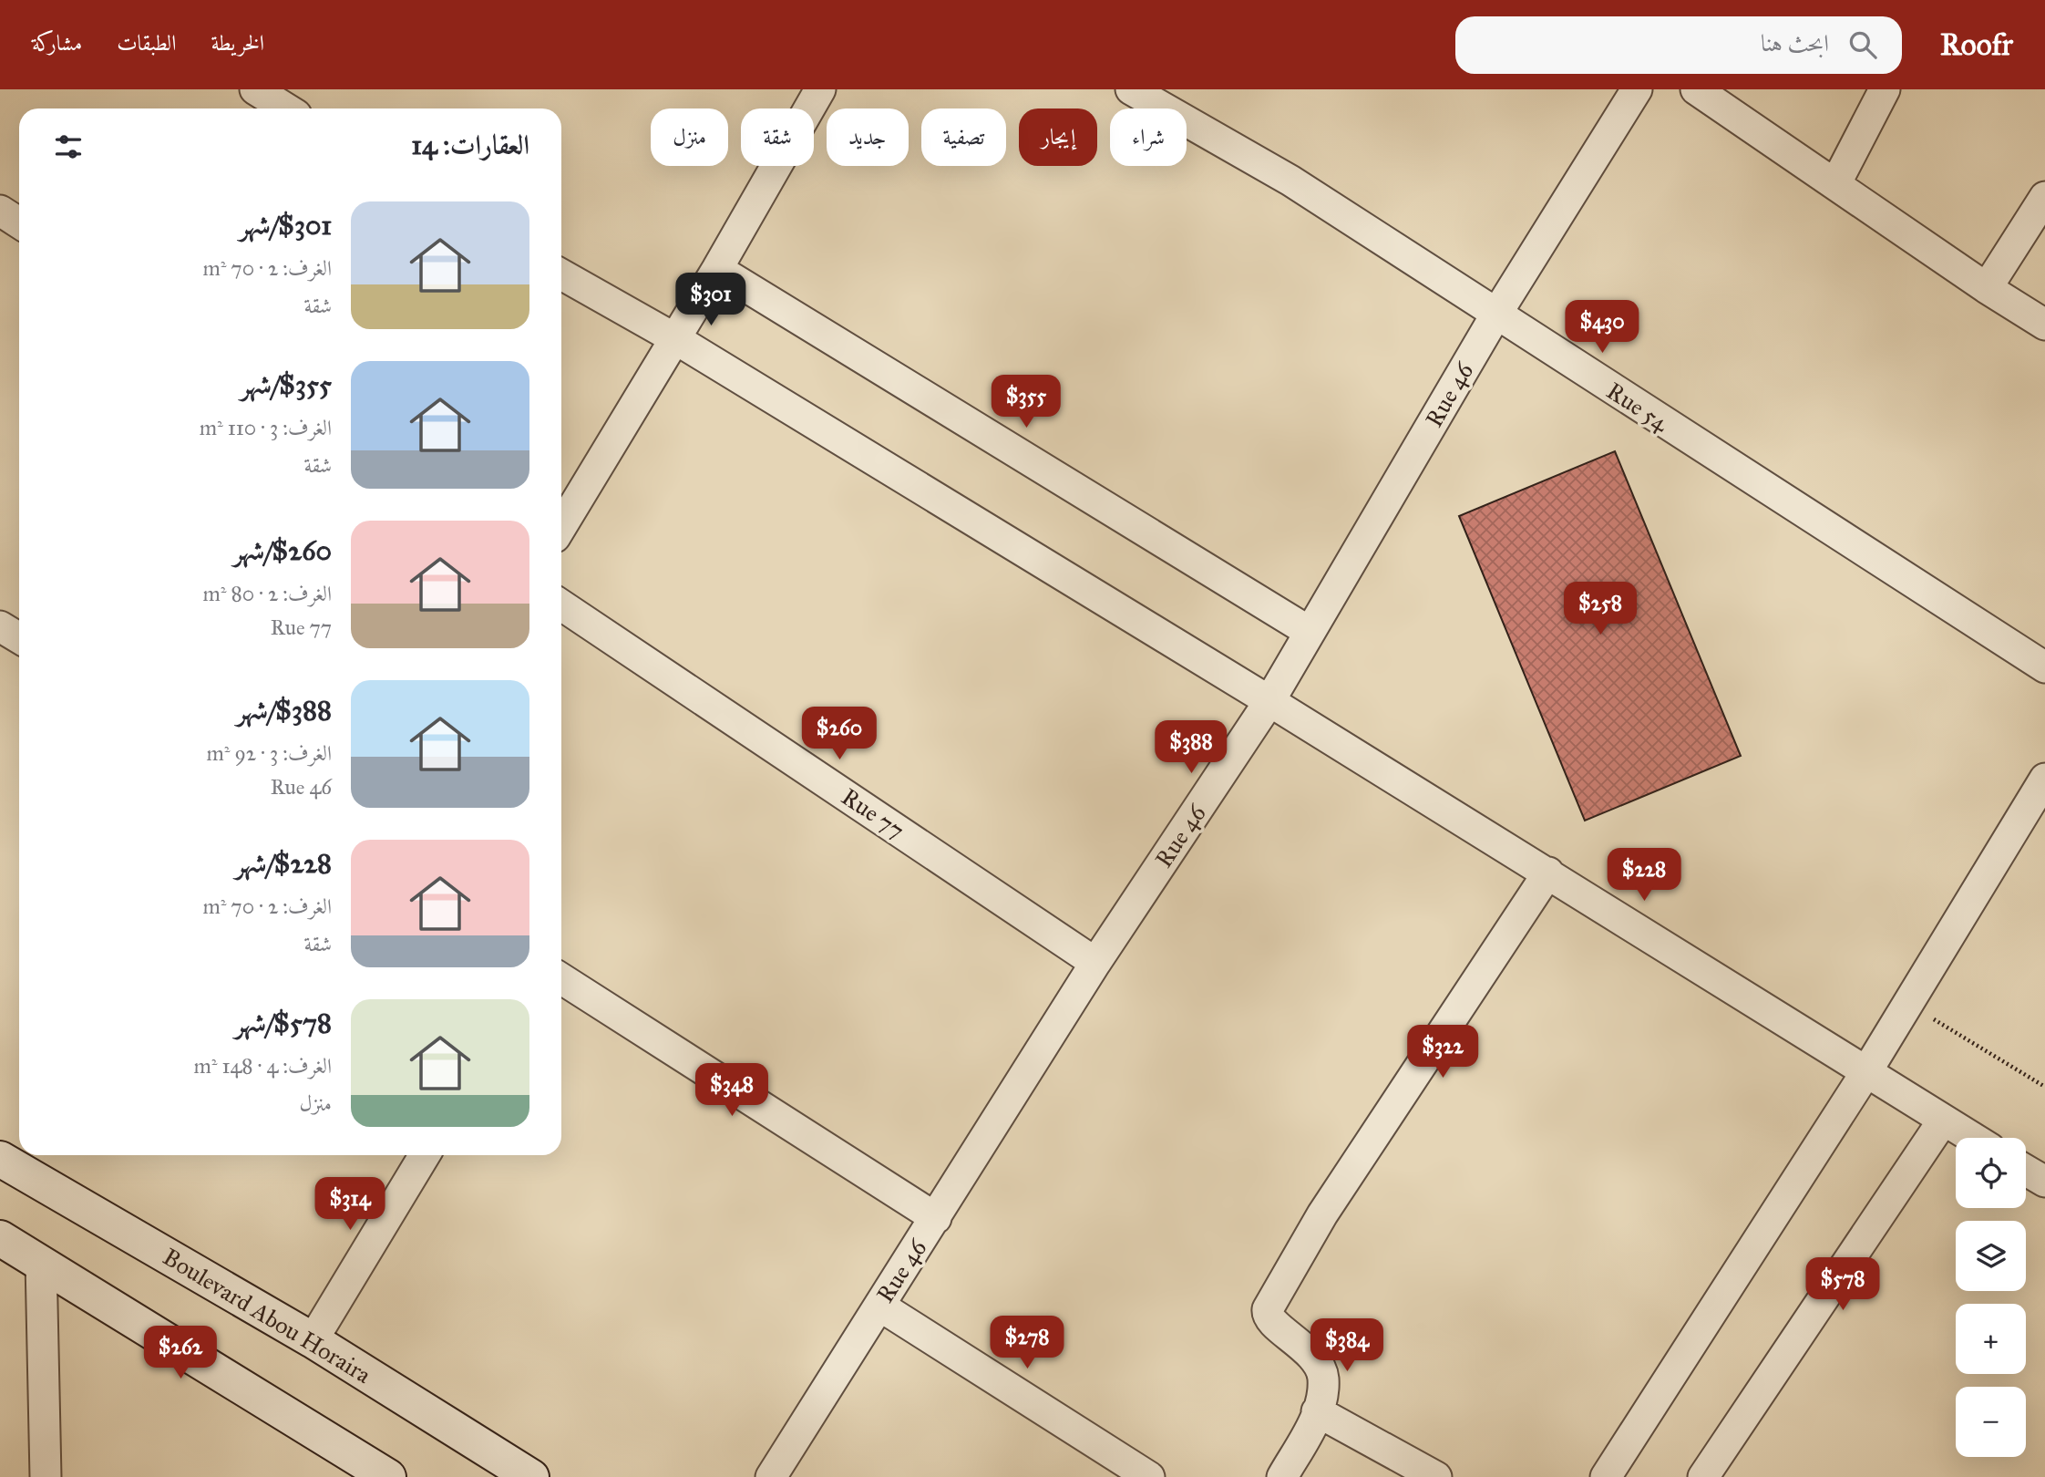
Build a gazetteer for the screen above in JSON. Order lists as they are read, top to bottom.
{
  "streets": {
    "main road": ["Boulevard Abou Horaira"],
    "street": ["Rue 46", "Rue 54", "Rue 77"]
  },
  "crossings": [
    ["Rue 46", "Rue 54"],
    ["Rue 46", "Rue 77"]
  ],
  "page": {
    "header": "Roofr",
    "search": "ابحث هنا",
    "nav": ["الخريطة", "الطبقات", "مشاركة"],
    "chip": [
      "شراء",
      "إيجار",
      "تصفية",
      "جديد",
      "شقة",
      "منزل"
    ],
    "heading": "العقارات: 14",
    "list": [
      {
        "name": "$301/شهر",
        "note": "الغرف: 2 · 70 m² · شقة"
      },
      {
        "name": "$355/شهر",
        "note": "الغرف: 3 · 110 m² · شقة"
      },
      {
        "name": "$260/شهر",
        "note": "الغرف: 2 · 80 m² · Rue 77"
      },
      {
        "name": "$388/شهر",
        "note": "الغرف: 3 · 92 m² · Rue 46"
      },
      {
        "name": "$228/شهر",
        "note": "الغرف: 2 · 70 m² · شقة"
      },
      {
        "name": "$578/شهر",
        "note": "الغرف: 4 · 148 m² · منزل"
      }
    ],
    "price": [
      "$301",
      "$430",
      "$355",
      "$258",
      "$260",
      "$388",
      "$228",
      "$322",
      "$348",
      "$314",
      "$578",
      "$278",
      "$384",
      "$262"
    ],
    "map_buttons": ["+", "−"]
  }
}
